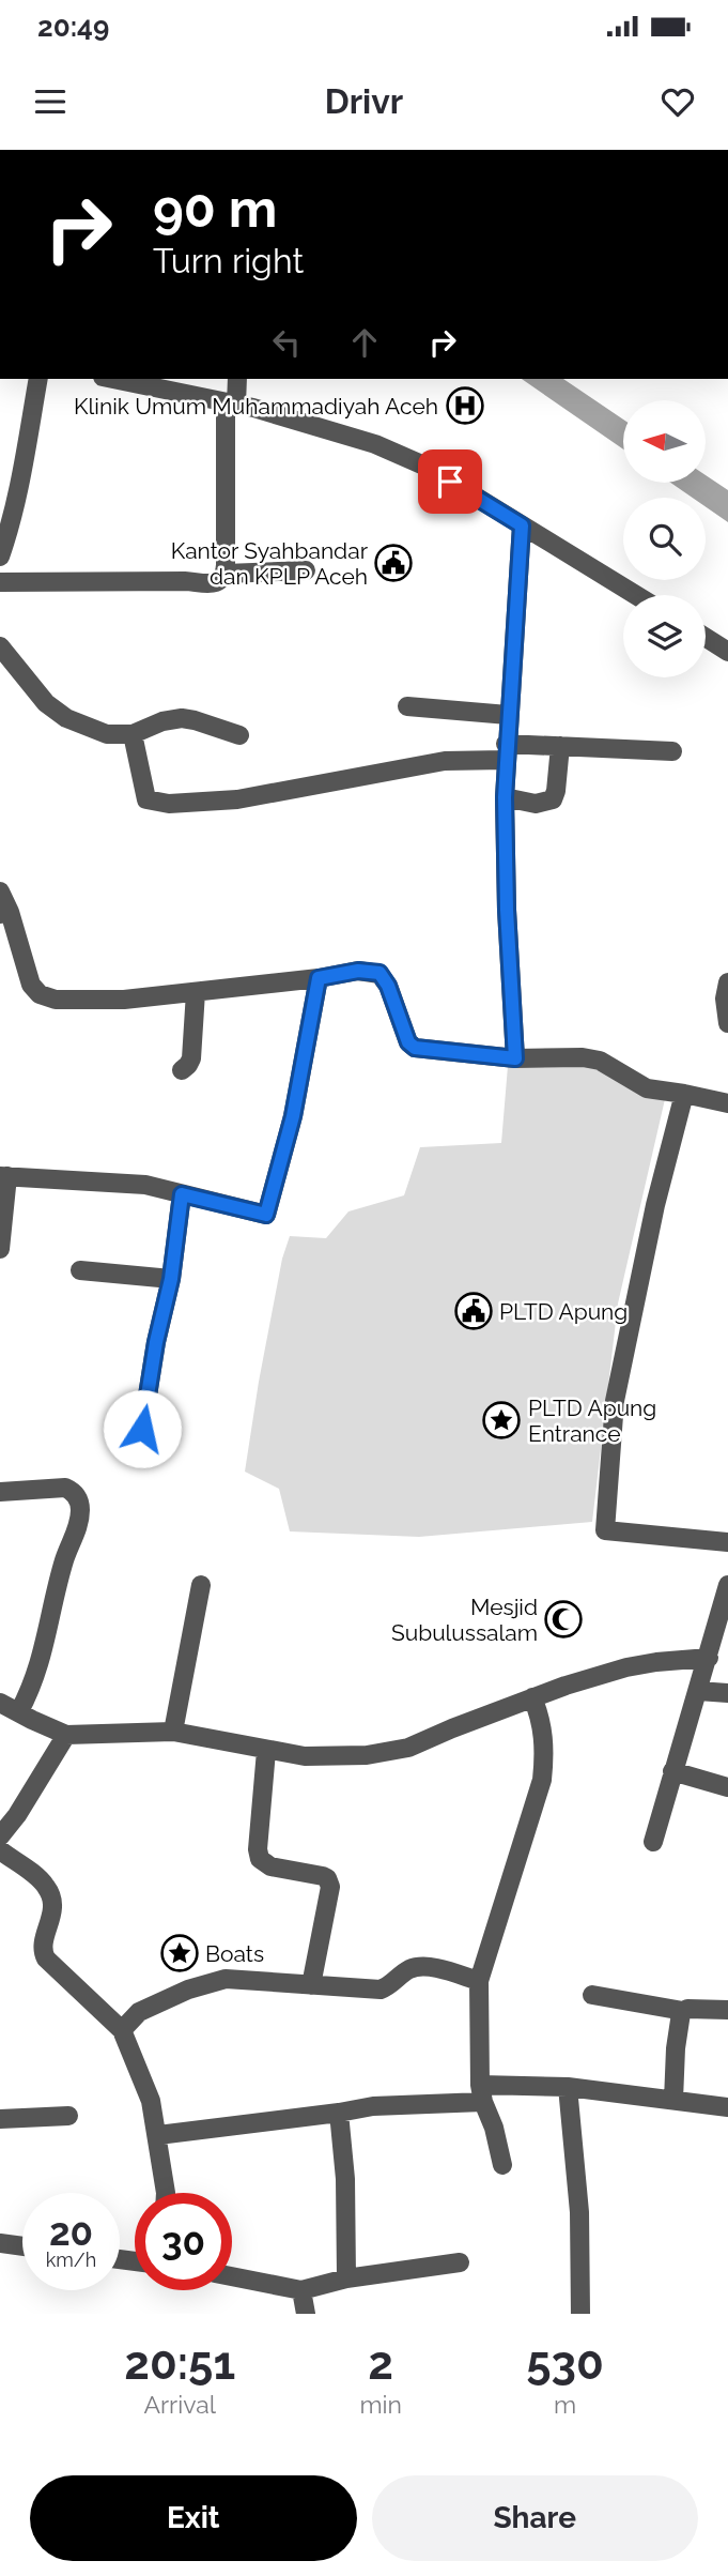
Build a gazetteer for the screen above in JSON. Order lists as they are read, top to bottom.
{
  "places": {
    "hospital": ["Klinik Umum Muhammadiyah Aceh"],
    "public building": ["Kantor Syahbandar dan KPLP Aceh", "PLTD Apung"],
    "place": ["PLTD Apung Entrance", "Boats"],
    "mosque": ["Mesjid Subulussalam"]
  },
  "north": "left",
  "page": {
    "status": "20:49",
    "header": "Drivr",
    "turn": ["90 m", "Turn right"],
    "speed": "20 km/h",
    "limit": "30",
    "eta": [
      "20:51",
      "Arrival",
      "2",
      "min",
      "530",
      "m"
    ],
    "buttons": ["Exit", "Share"]
  }
}
